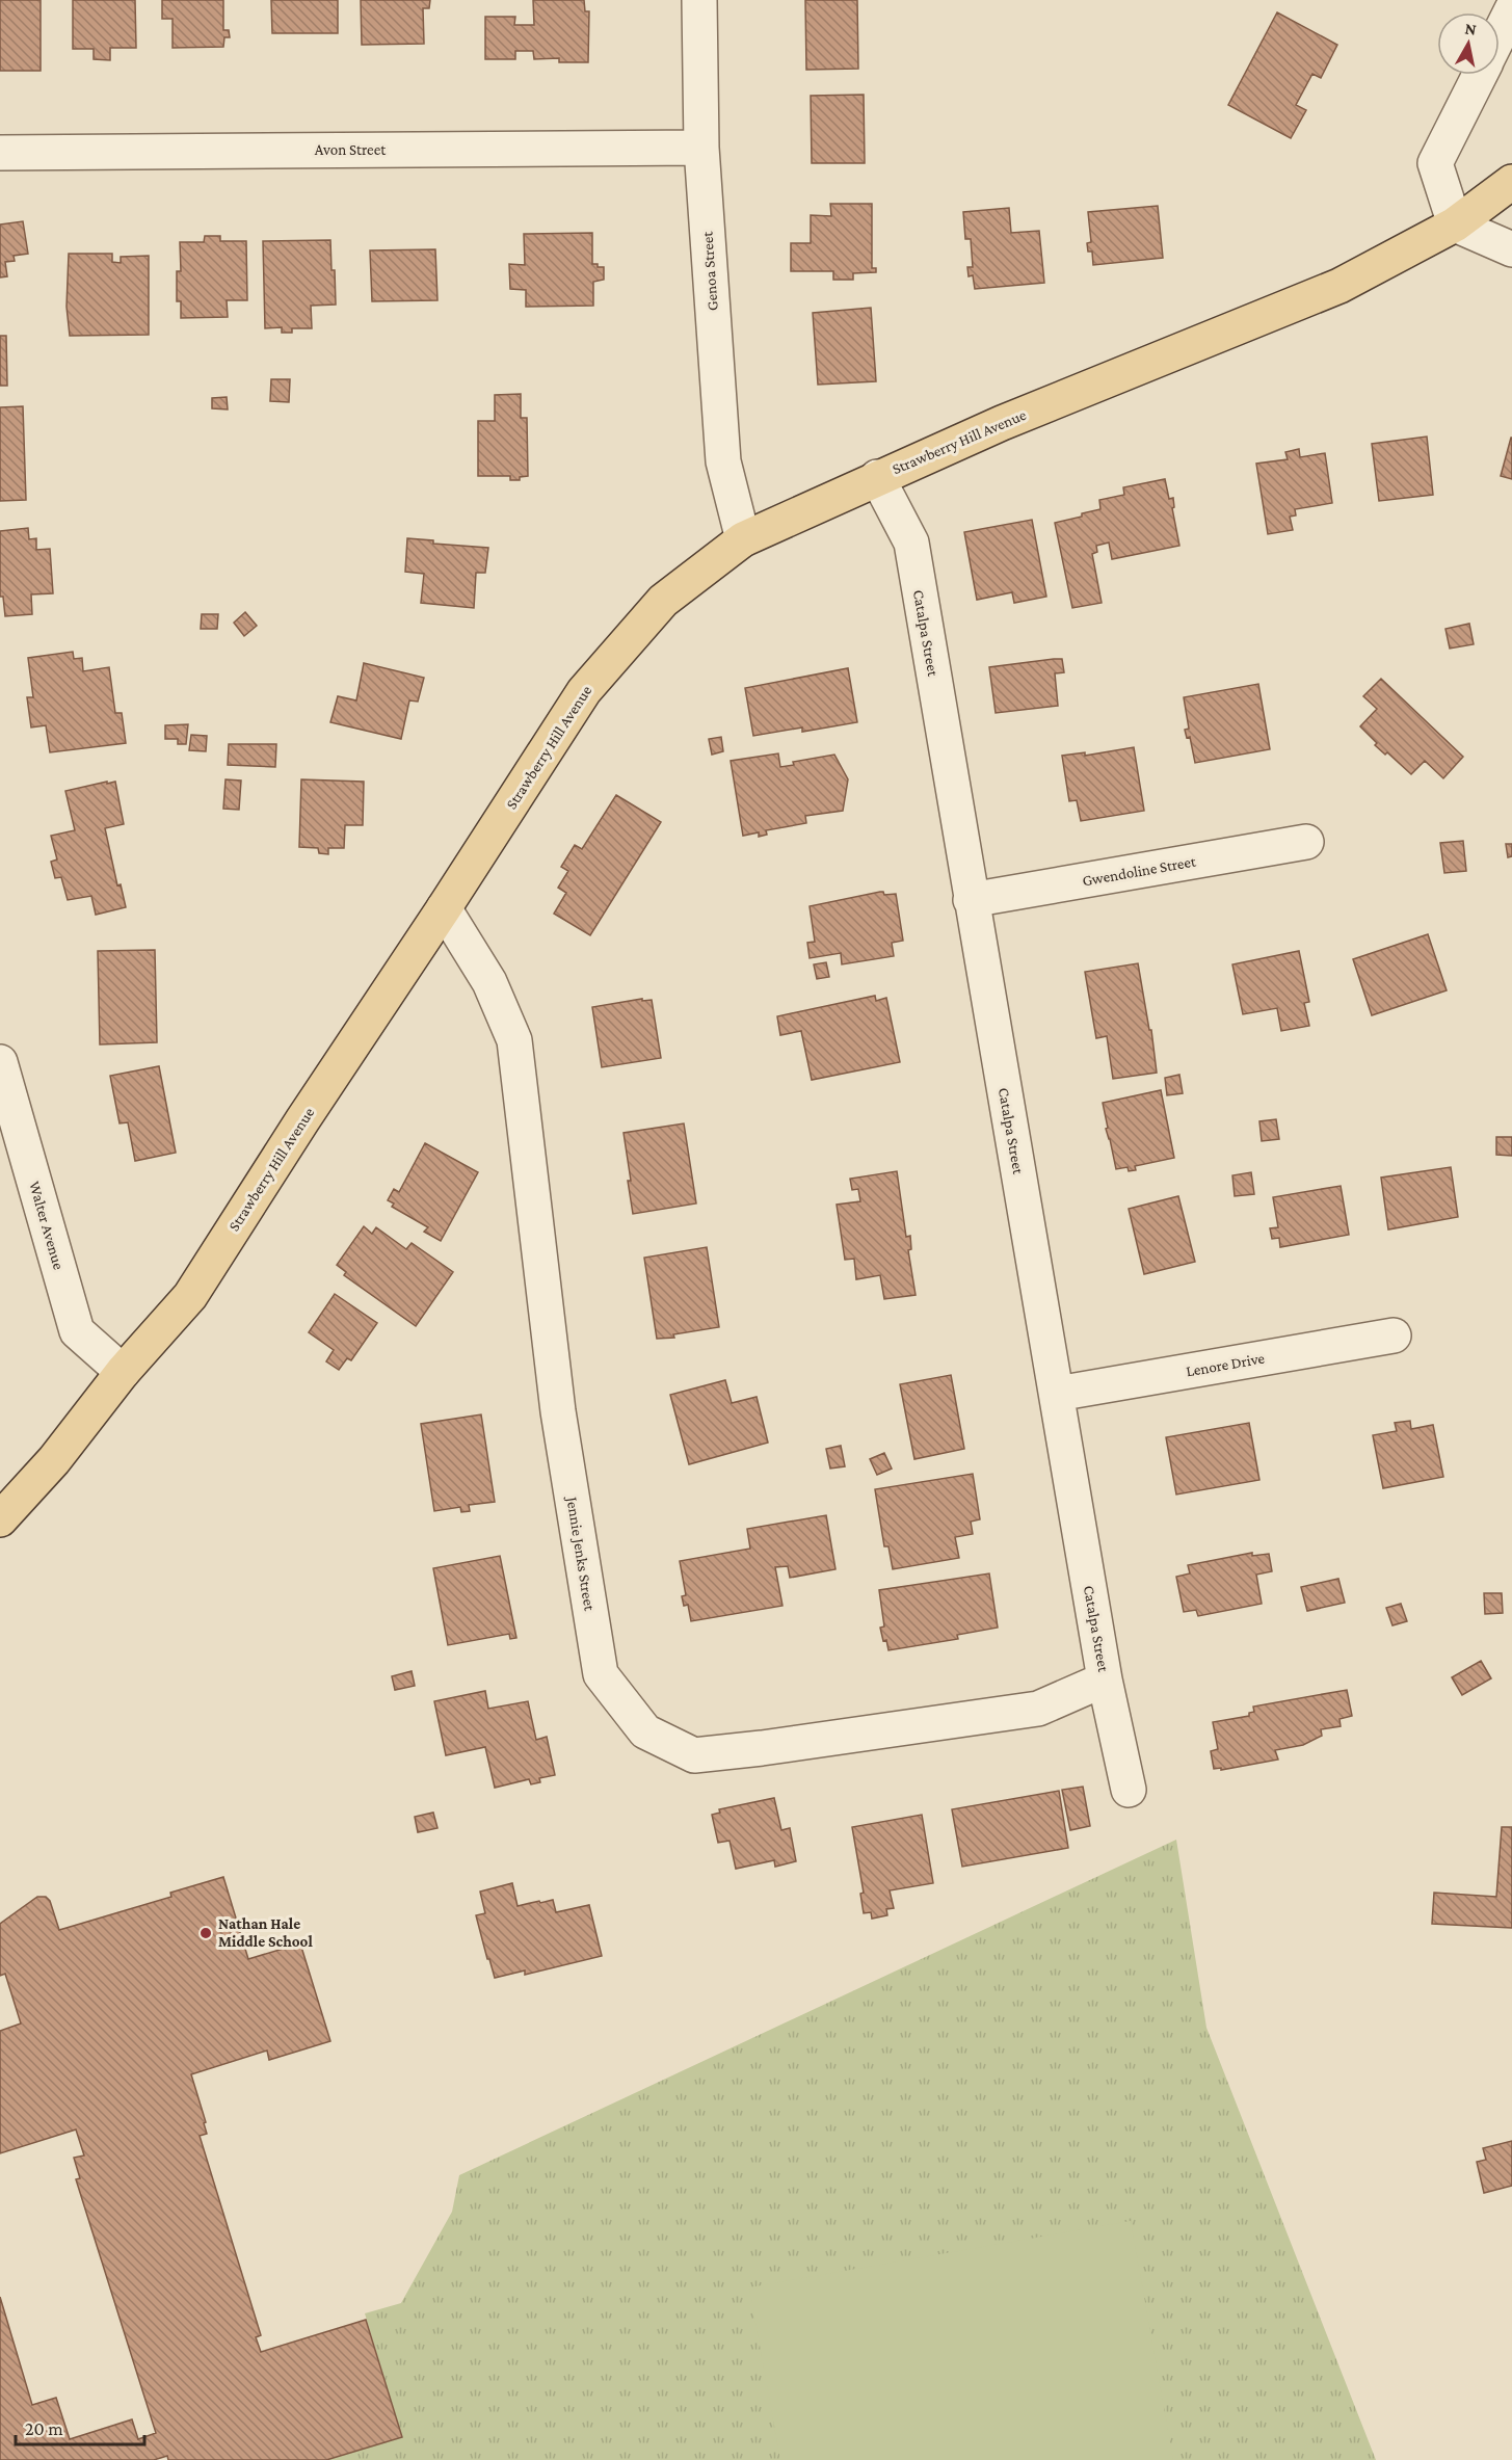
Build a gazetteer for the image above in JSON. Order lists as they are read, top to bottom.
{
  "streets": {
    "main road": ["Strawberry Hill Avenue"],
    "street": [
      "Avon Street",
      "Genoa Street",
      "Catalpa Street",
      "Gwendoline Street",
      "Walter Avenue",
      "Lenore Drive",
      "Jennie Jenks Street"
    ]
  },
  "crossings": [
    ["Avon Street", "Genoa Street"],
    ["Genoa Street", "Strawberry Hill Avenue"],
    ["Strawberry Hill Avenue", "Catalpa Street"],
    ["Strawberry Hill Avenue", "Walter Avenue"],
    ["Strawberry Hill Avenue", "Jennie Jenks Street"],
    ["Catalpa Street", "Gwendoline Street"],
    ["Catalpa Street", "Lenore Drive"],
    ["Catalpa Street", "Jennie Jenks Street"]
  ],
  "places": ["Nathan Hale Middle School"],
  "scale_bar": "20 m",
  "north": "top"
}
